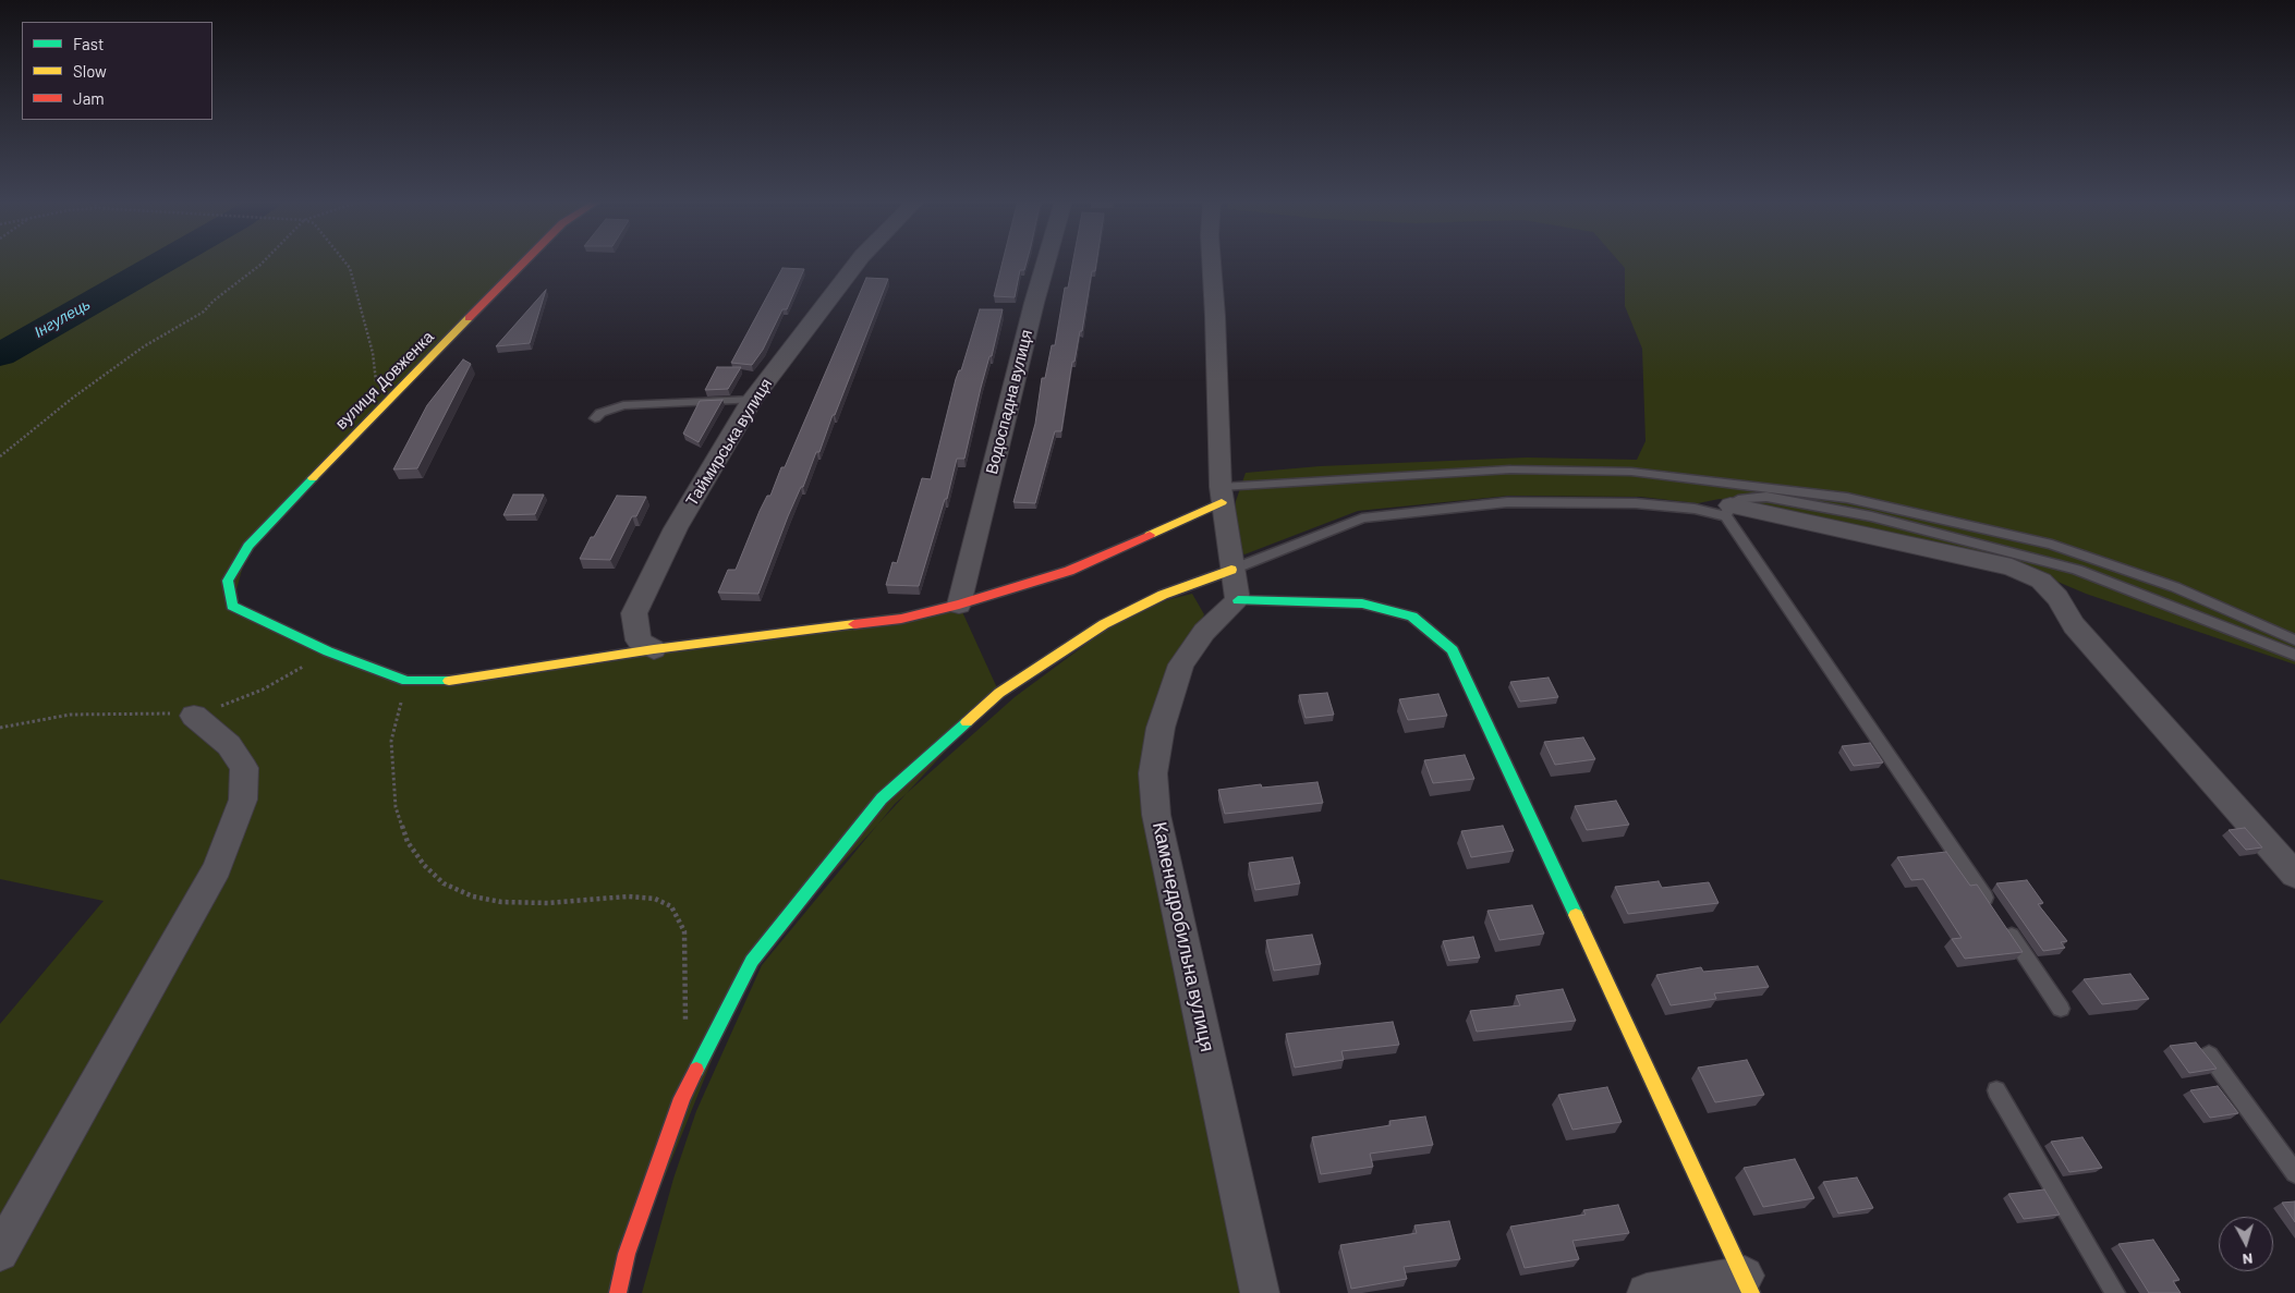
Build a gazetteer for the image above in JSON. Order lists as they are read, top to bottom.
{
  "streets": {
    "street": [
      "вулиця Довженка",
      "Водоспадна вулиця",
      "Таймирська вулиця",
      "Каменедробильна вулиця"
    ]
  },
  "water": ["Інгулець"],
  "legend": ["Fast", "Slow", "Jam"],
  "north": "bottom"
}
